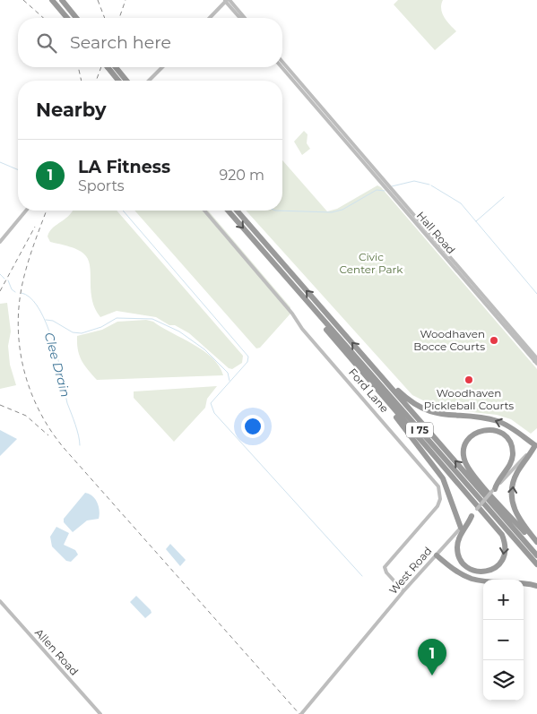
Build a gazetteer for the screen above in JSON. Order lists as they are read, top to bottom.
{
  "streets": {
    "highway": ["I 75"],
    "street": [
      "Hall Road",
      "Ford Lane",
      "West Road",
      "Allen Road"
    ]
  },
  "crossings": [
    ["Ford Lane", "West Road"]
  ],
  "water": ["Clee Drain"],
  "parks": ["Civic Center Park"],
  "places": ["Woodhaven Bocce Courts", "Woodhaven Pickleball Courts"],
  "page": {
    "search": "Search here",
    "heading": "Nearby",
    "list": [
      {
        "mark": "1",
        "name": "LA Fitness",
        "note": "Sports",
        "value": "920 m"
      }
    ],
    "map_buttons": ["+", "−"],
    "pins": "1"
  }
}
